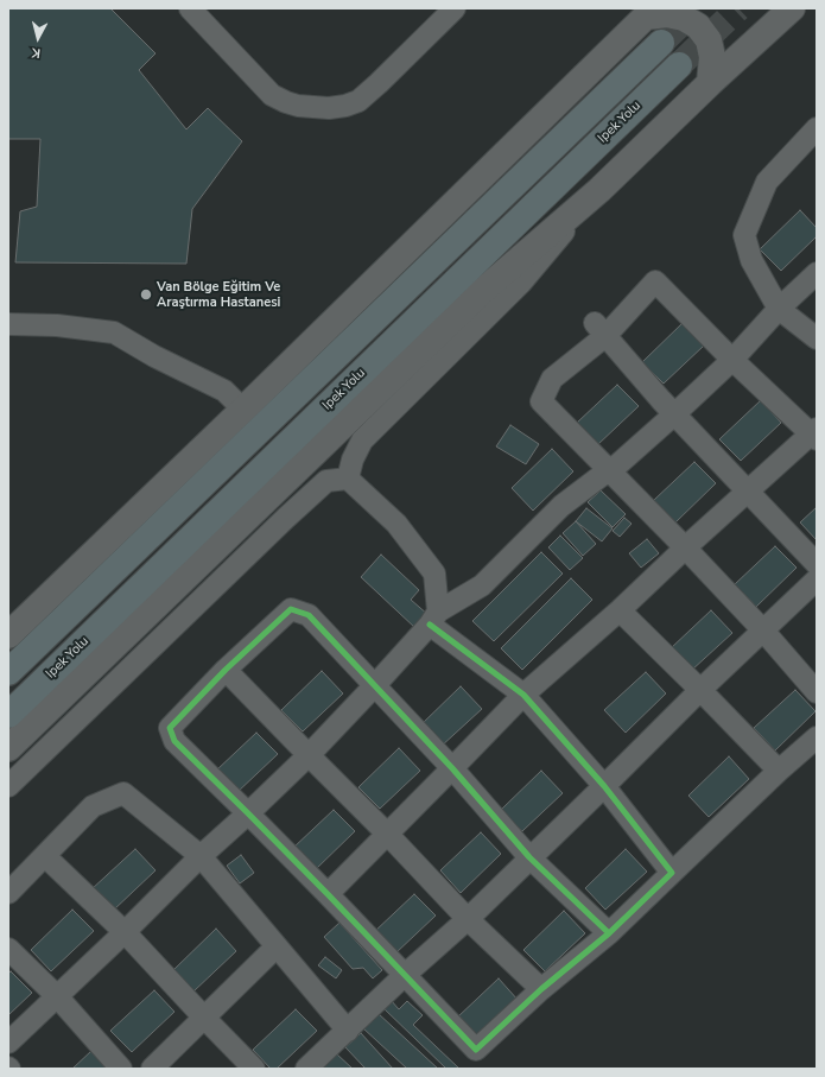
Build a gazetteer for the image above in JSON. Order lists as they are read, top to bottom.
{
  "streets": {
    "highway": ["Ipek Yolu"]
  },
  "places": ["Van Bölge Eğitim Ve Araştırma Hastanesi"],
  "north": "bottom"
}
